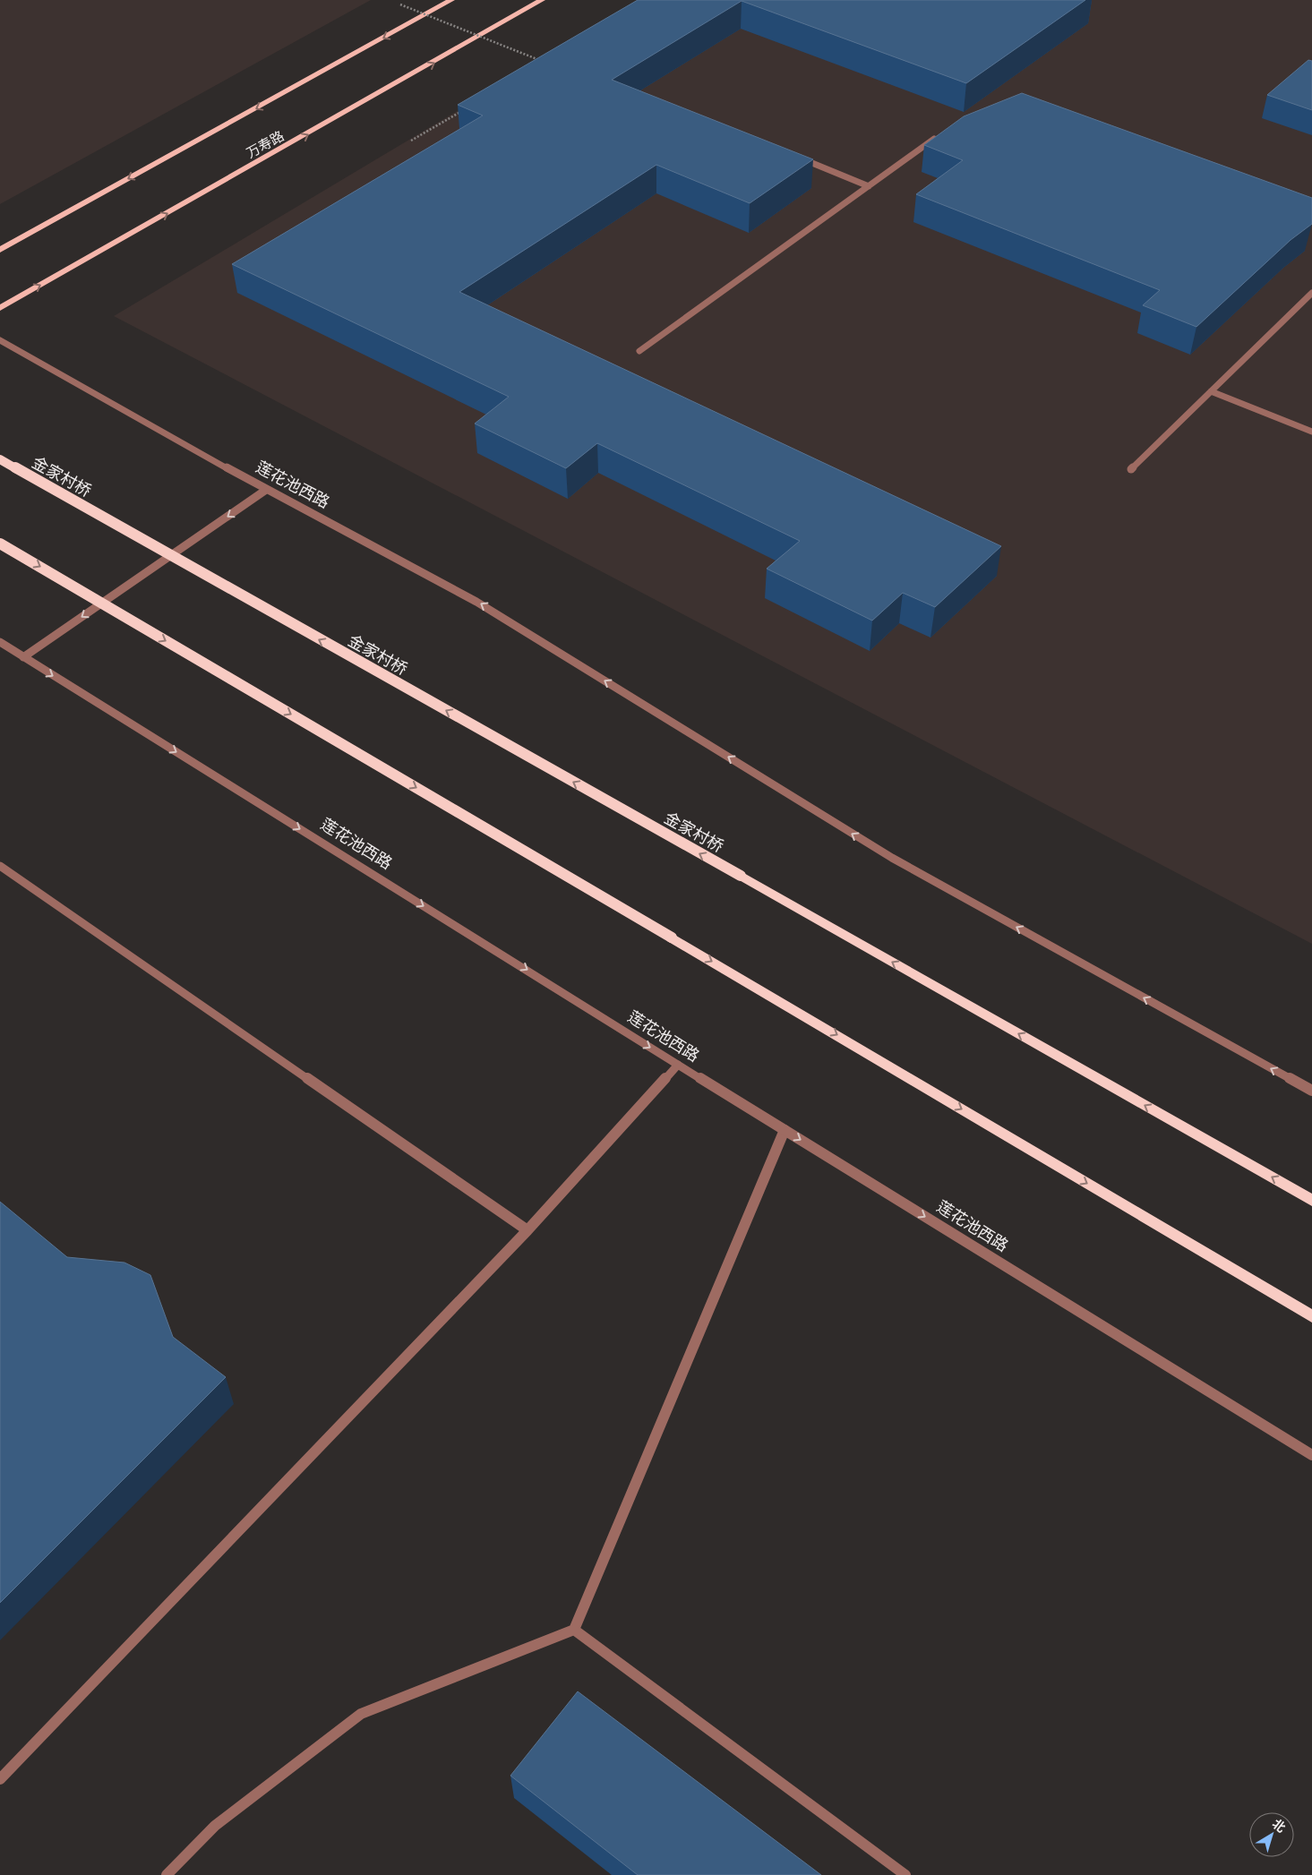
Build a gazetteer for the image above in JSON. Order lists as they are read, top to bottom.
{
  "streets": {
    "highway": ["金家村桥"],
    "main road": ["万寿路"],
    "street": ["莲花池西路"]
  },
  "north": "top right"
}
